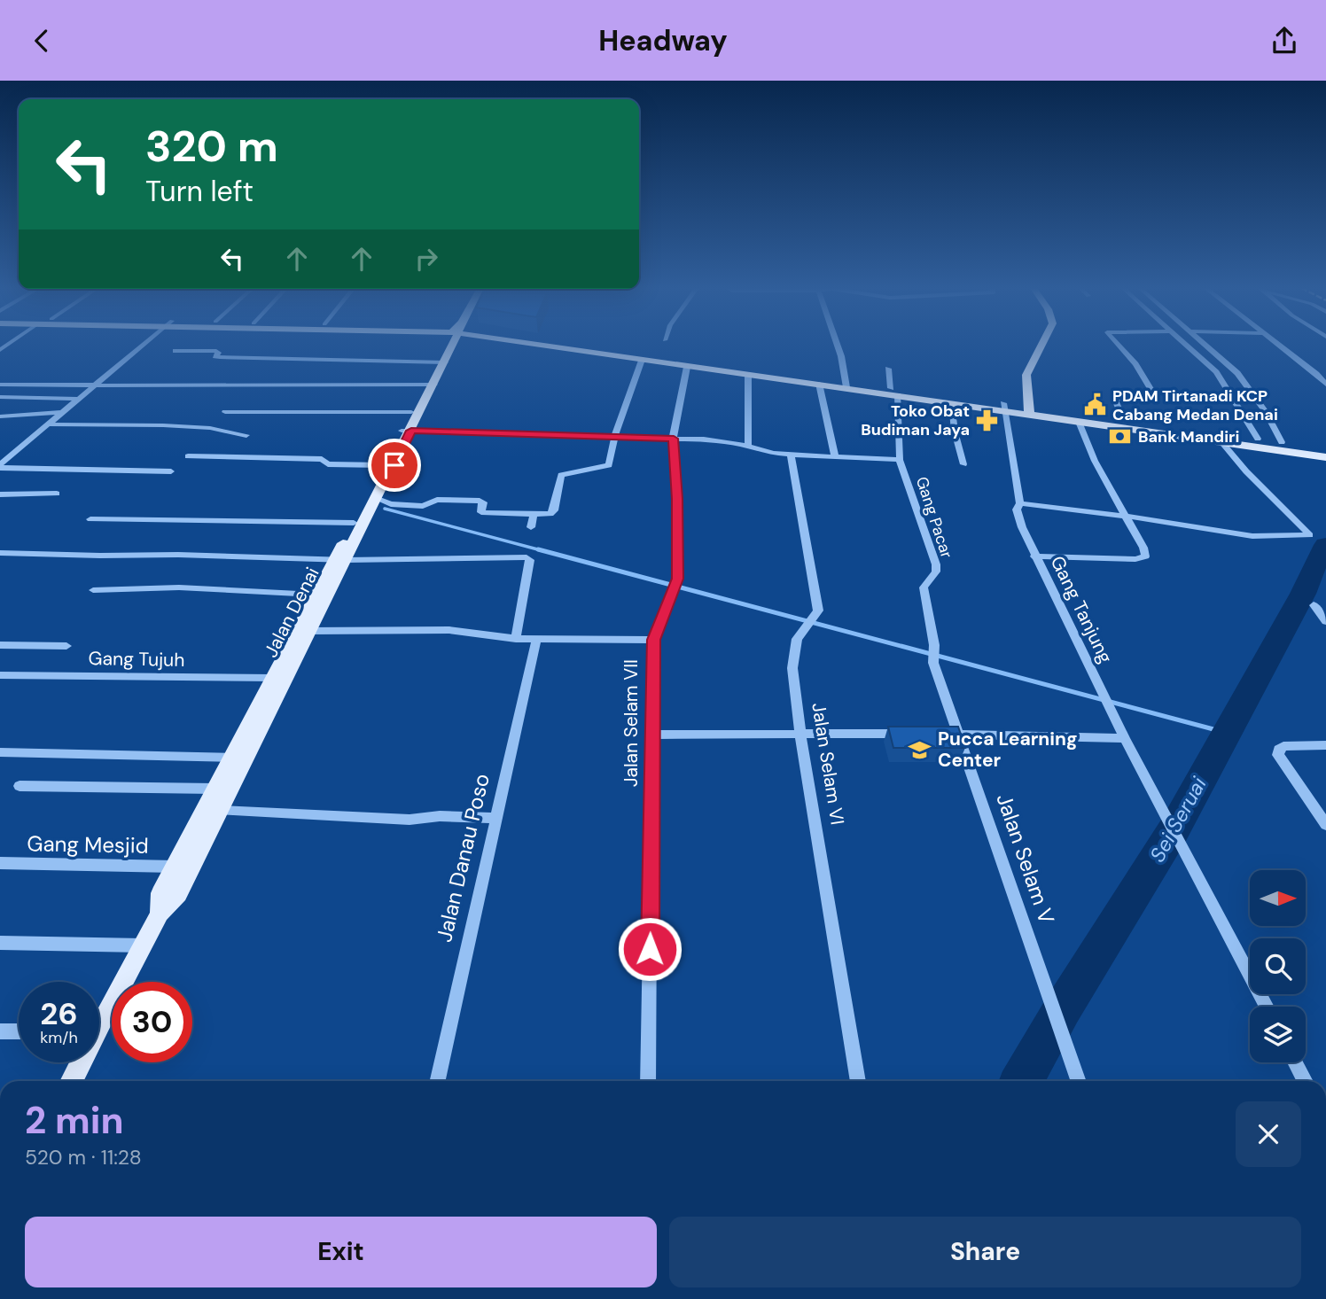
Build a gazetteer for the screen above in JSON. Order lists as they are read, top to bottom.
{
  "streets": {
    "main road": ["Jalan Denai"],
    "street": [
      "Gang Pacar",
      "Gang Tanjung",
      "Gang Tujuh",
      "Jalan Selam VII",
      "Jalan Selam VI",
      "Gang Mesjid",
      "Jalan Danau Poso",
      "Jalan Selam V"
    ]
  },
  "crossings": [
    ["Gang Pacar", "Jalan Selam V"],
    ["Jalan Denai", "Gang Tujuh"],
    ["Jalan Denai", "Gang Mesjid"]
  ],
  "water": ["Sei Seruai"],
  "places": {
    "public building": ["PDAM Tirtanadi KCP Cabang Medan Denai"],
    "pharmacy": ["Toko Obat Budiman Jaya"],
    "bank": ["Bank Mandiri"],
    "school or university": ["Pucca Learning Center"]
  },
  "north": "right",
  "page": {
    "header": "Headway",
    "turn": ["320 m", "Turn left"],
    "speed": "26 km/h",
    "limit": "30",
    "heading": ["2 min", "520 m · 11:28"],
    "buttons": ["Exit", "Share"]
  }
}
